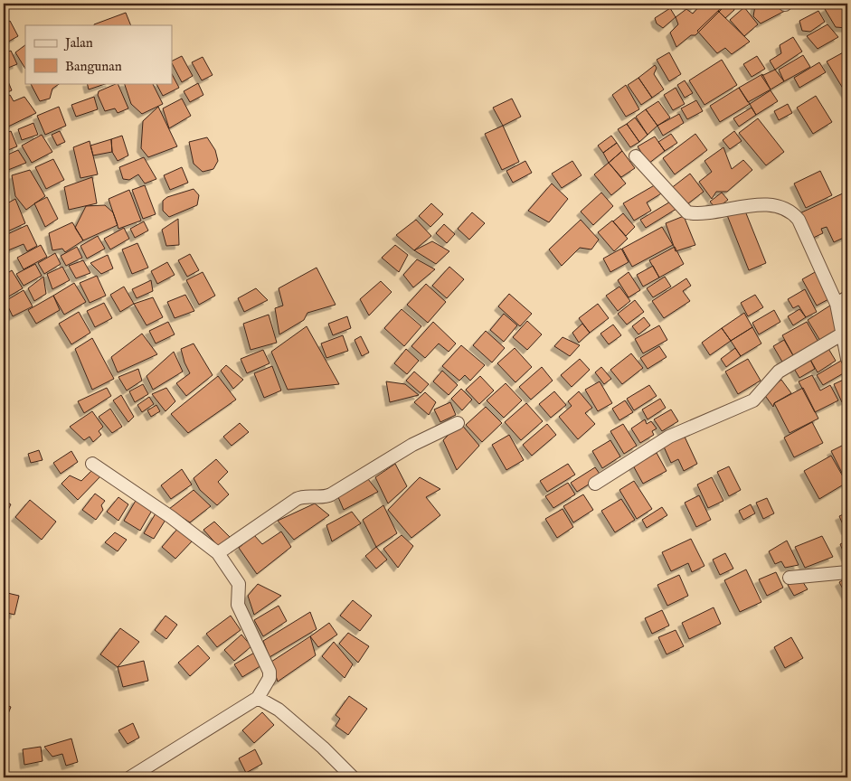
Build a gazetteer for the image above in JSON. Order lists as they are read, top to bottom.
{
  "legend": ["Jalan", "Bangunan"]
}
